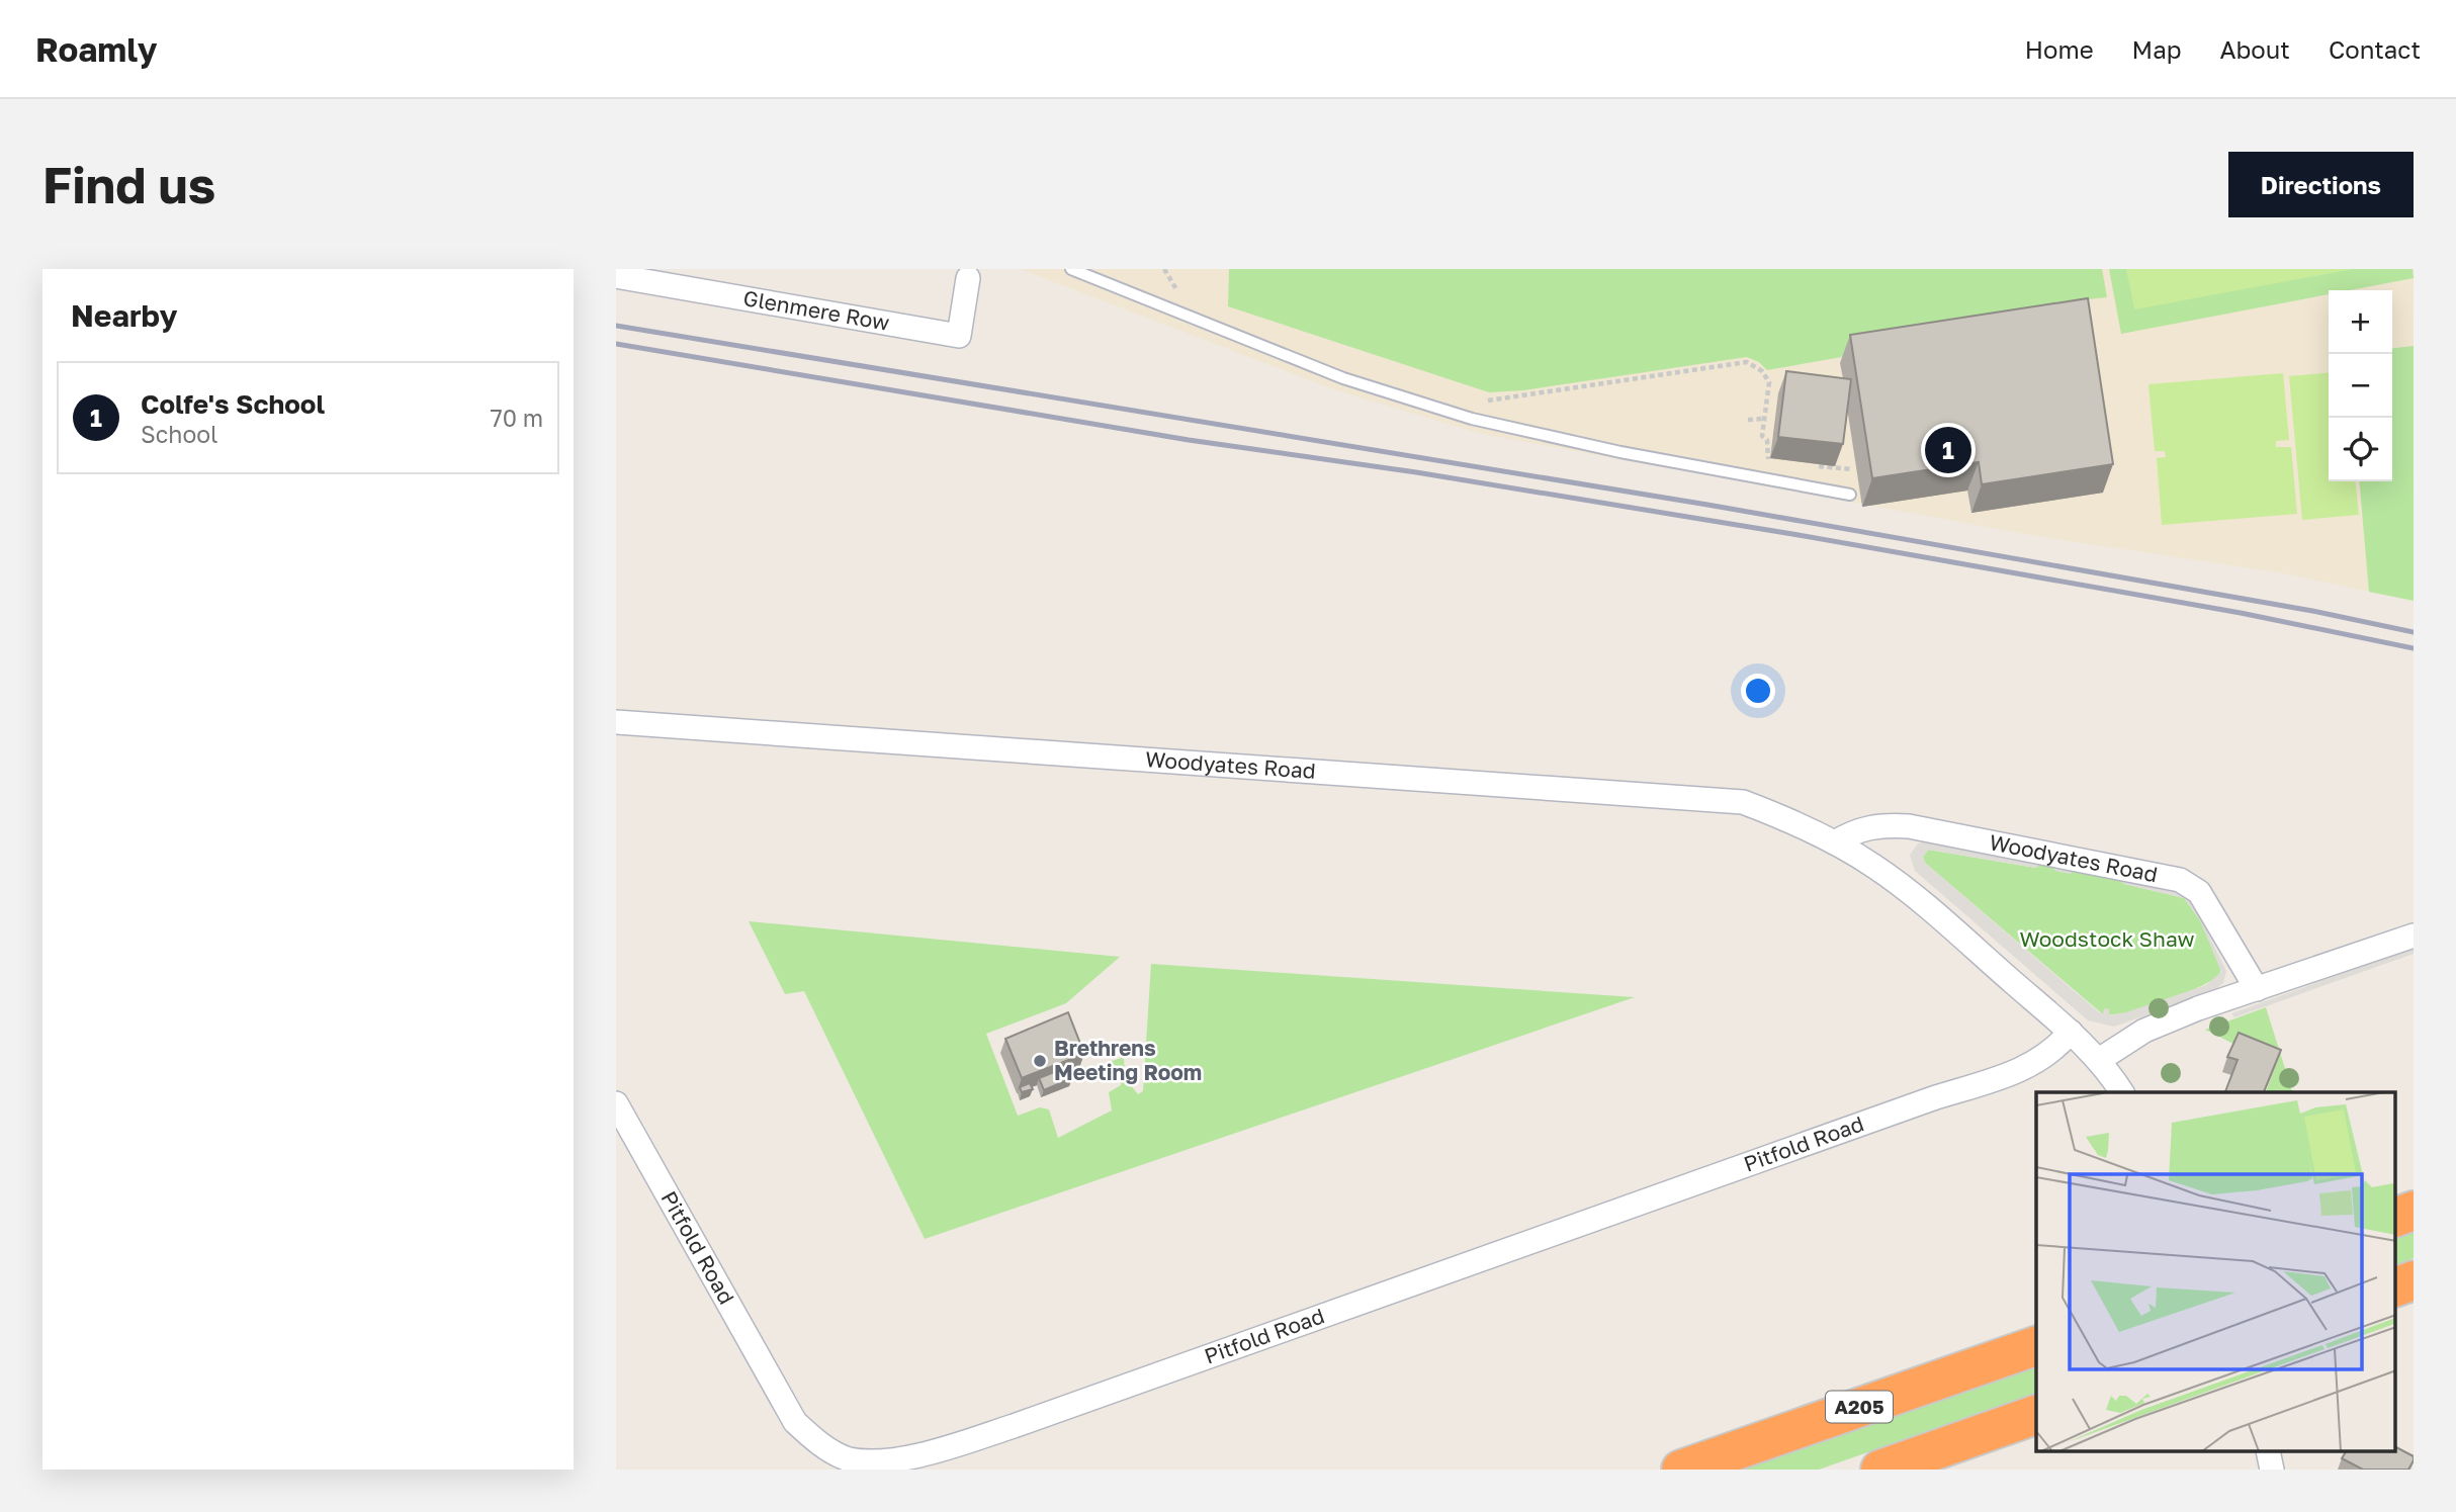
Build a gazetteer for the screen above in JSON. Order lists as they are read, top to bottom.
{
  "streets": {
    "highway": ["A205"],
    "street": ["Glenmere Row", "Woodyates Road", "Pitfold Road"]
  },
  "crossings": [
    ["Woodyates Road", "Pitfold Road"]
  ],
  "parks": ["Woodstock Shaw"],
  "places": ["Brethrens Meeting Room"],
  "page": {
    "header": "Roamly",
    "nav": [
      "Home",
      "Map",
      "About",
      "Contact"
    ],
    "buttons": "Directions",
    "title": "Find us",
    "heading": "Nearby",
    "map_buttons": ["+", "−"],
    "list": [
      {
        "mark": "1",
        "name": "Colfe's School",
        "note": "School",
        "value": "70 m"
      }
    ],
    "pins": "1"
  }
}
